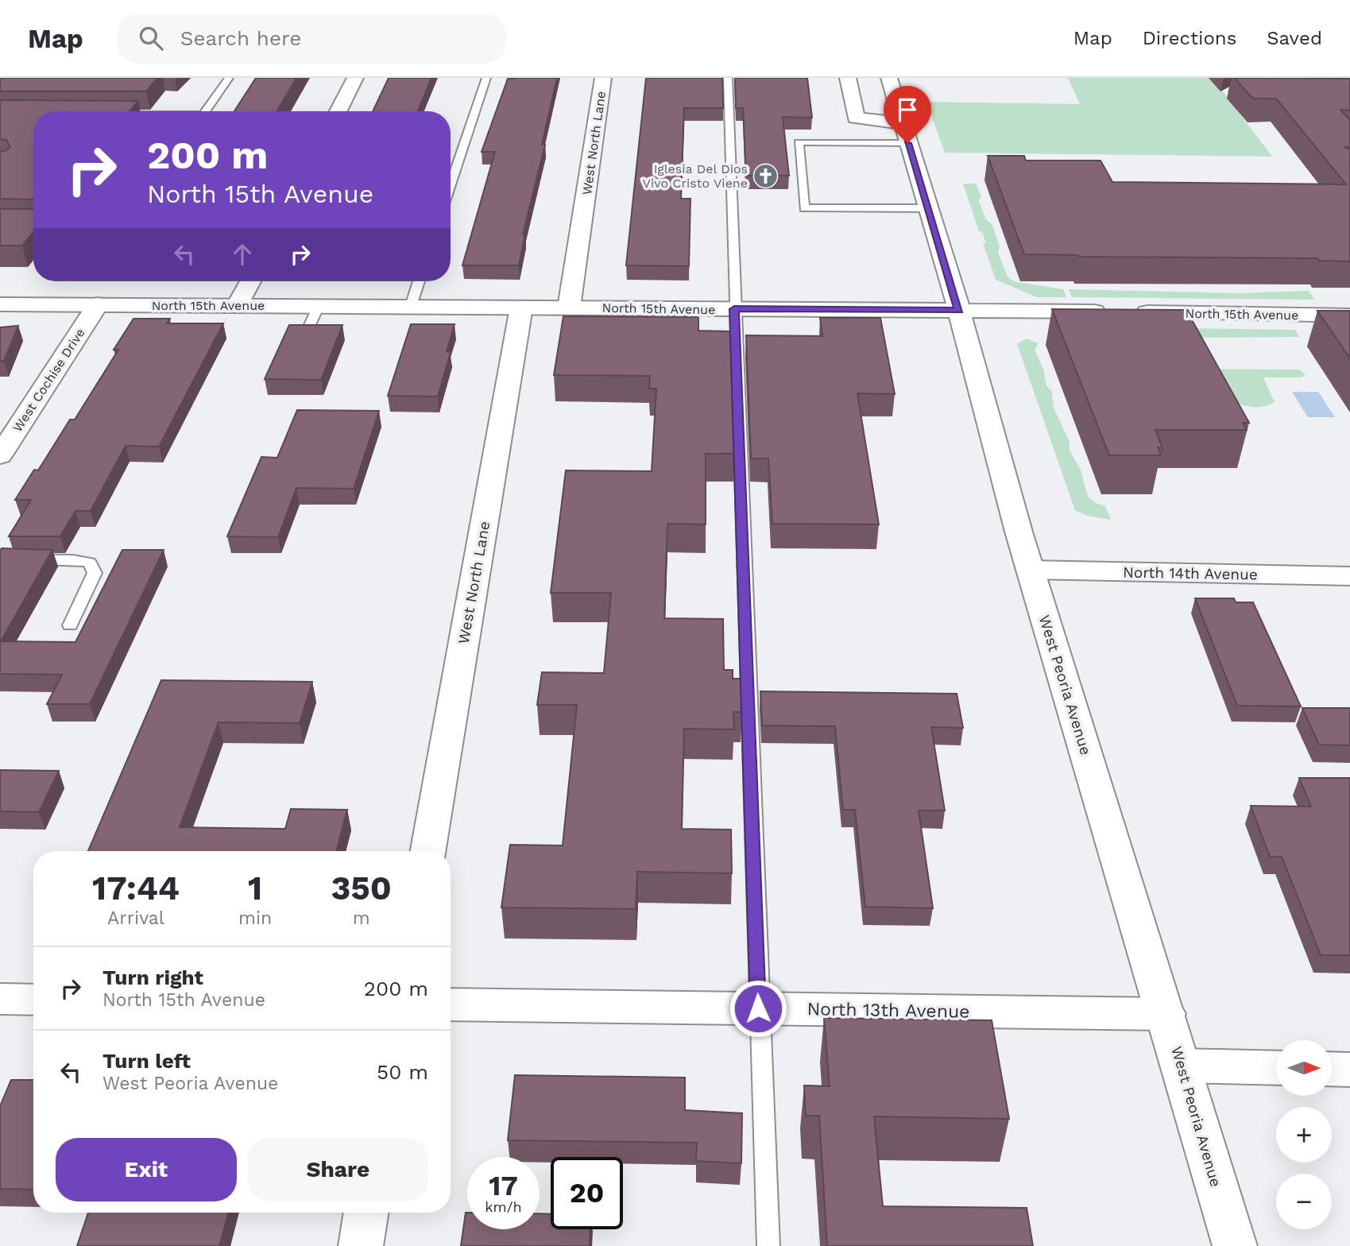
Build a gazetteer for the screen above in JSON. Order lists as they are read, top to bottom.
{
  "streets": {
    "street": [
      "West North Lane",
      "North 15th Avenue",
      "West Cochise Drive",
      "North 14th Avenue",
      "West Peoria Avenue",
      "North 13th Avenue"
    ]
  },
  "crossings": [
    ["West North Lane", "North 15th Avenue"],
    ["North 15th Avenue", "West Cochise Drive"],
    ["North 15th Avenue", "West Peoria Avenue"],
    ["North 14th Avenue", "West Peoria Avenue"],
    ["West Peoria Avenue", "North 13th Avenue"]
  ],
  "places": {
    "church": ["Iglesia Del Dios Vivo Cristo Viene"]
  },
  "north": "right",
  "page": {
    "header": "Map",
    "search": "Search here",
    "nav": ["Map", "Directions", "Saved"],
    "turn": ["200 m", "North 15th Avenue"],
    "eta": [
      "17:44",
      "Arrival",
      "1",
      "min",
      "350",
      "m"
    ],
    "list": [
      {
        "name": "Turn right",
        "note": "North 15th Avenue",
        "value": "200 m"
      },
      {
        "name": "Turn left",
        "note": "West Peoria Avenue",
        "value": "50 m"
      }
    ],
    "map_buttons": ["+", "−"],
    "buttons": ["Exit", "Share"],
    "speed": "17 km/h",
    "limit": "20"
  }
}
